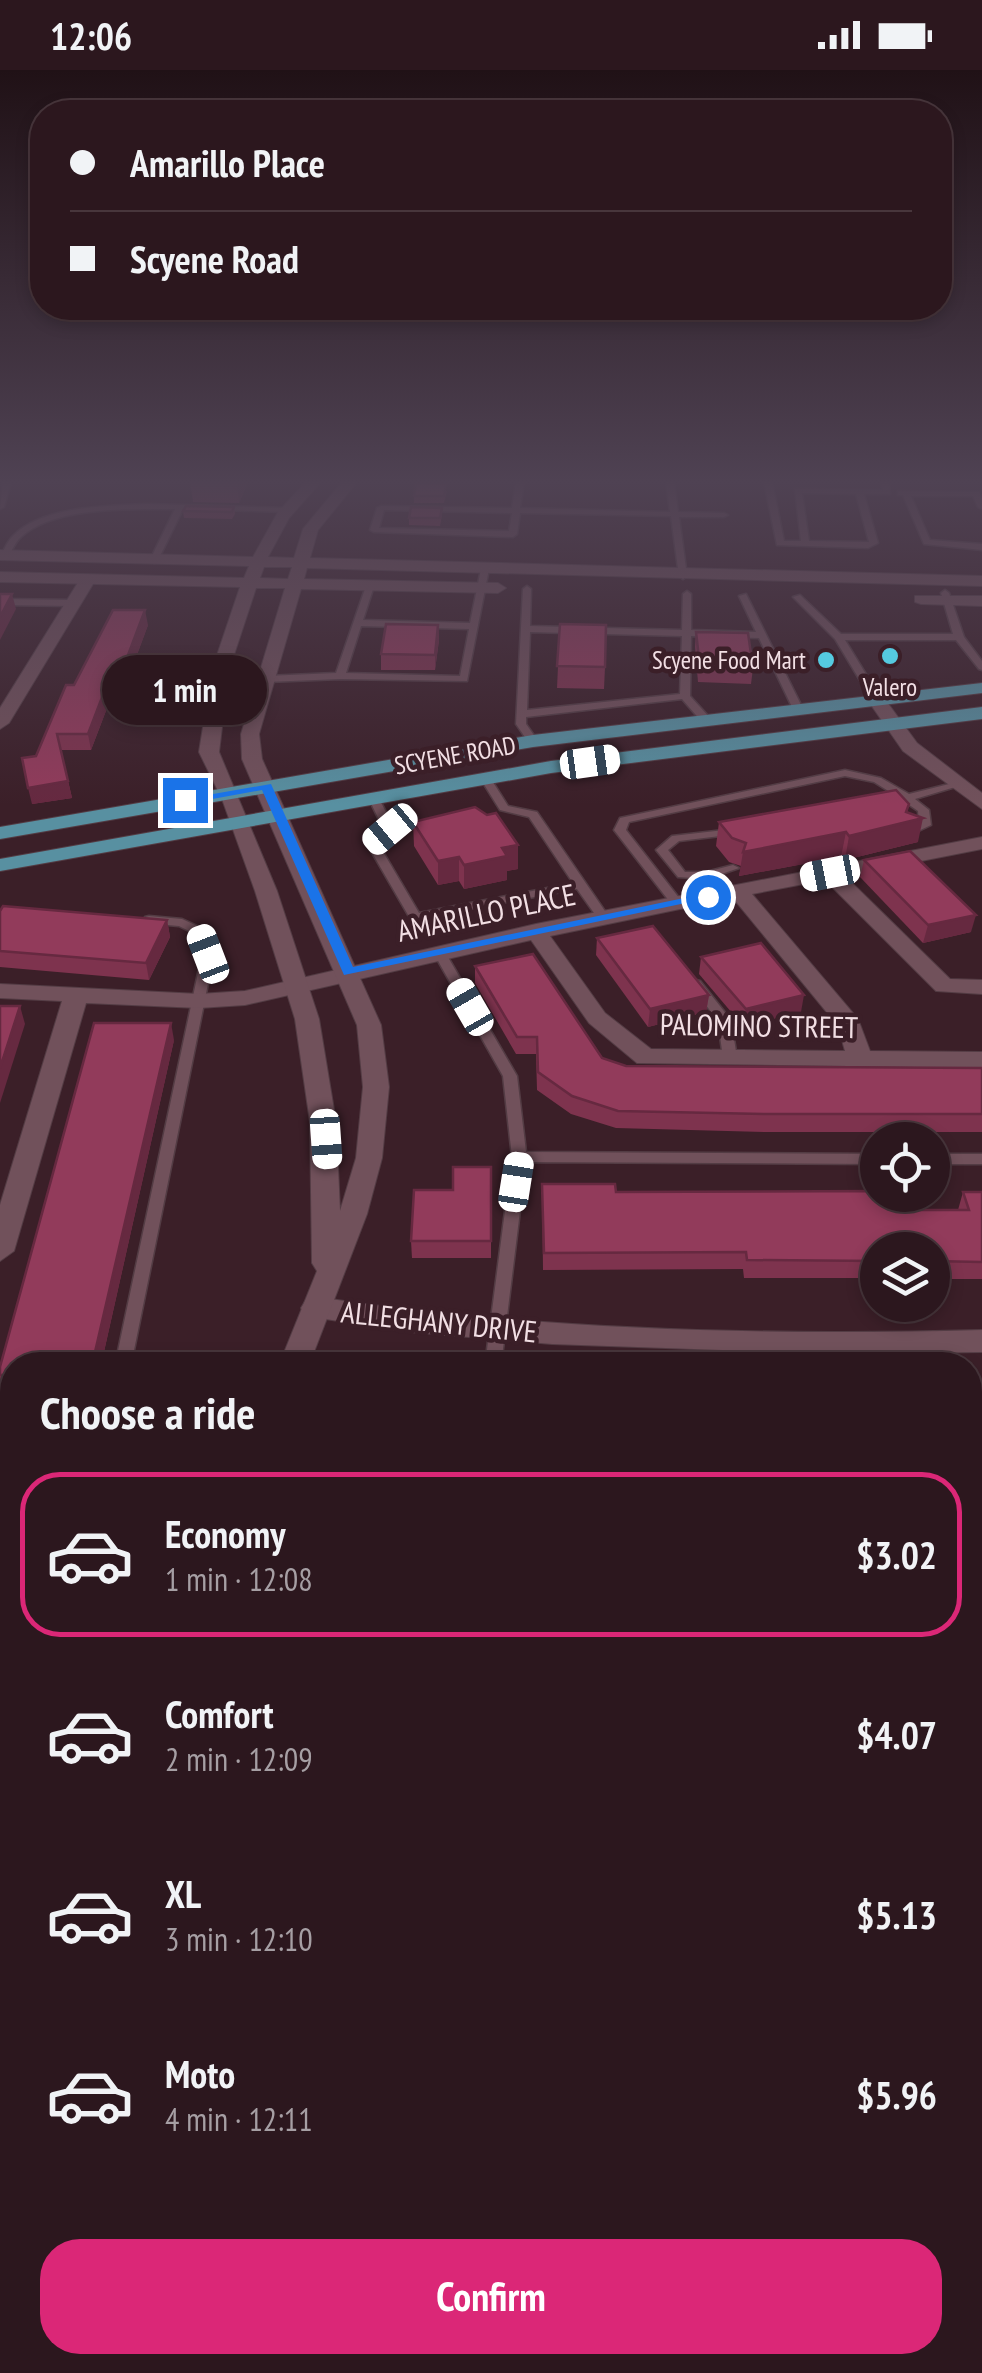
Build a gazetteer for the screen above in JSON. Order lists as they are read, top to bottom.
{
  "streets": {
    "main road": [
      "SCYENE ROAD",
      "AMARILLO PLACE",
      "PALOMINO STREET",
      "ALLEGHANY DRIVE"
    ]
  },
  "crossings": [
    ["AMARILLO PLACE", "PALOMINO STREET"]
  ],
  "places": ["Valero", "Scyene Food Mart"],
  "page": {
    "status": "12:06",
    "banner": ["Amarillo Place", "Scyene Road"],
    "bubble": "1 min",
    "heading": "Choose a ride",
    "list": [
      {
        "name": "Economy",
        "note": "1 min · 12:08",
        "value": "$3.02"
      },
      {
        "name": "Comfort",
        "note": "2 min · 12:09",
        "value": "$4.07"
      },
      {
        "name": "XL",
        "note": "3 min · 12:10",
        "value": "$5.13"
      },
      {
        "name": "Moto",
        "note": "4 min · 12:11",
        "value": "$5.96"
      }
    ],
    "buttons": "Confirm"
  }
}
